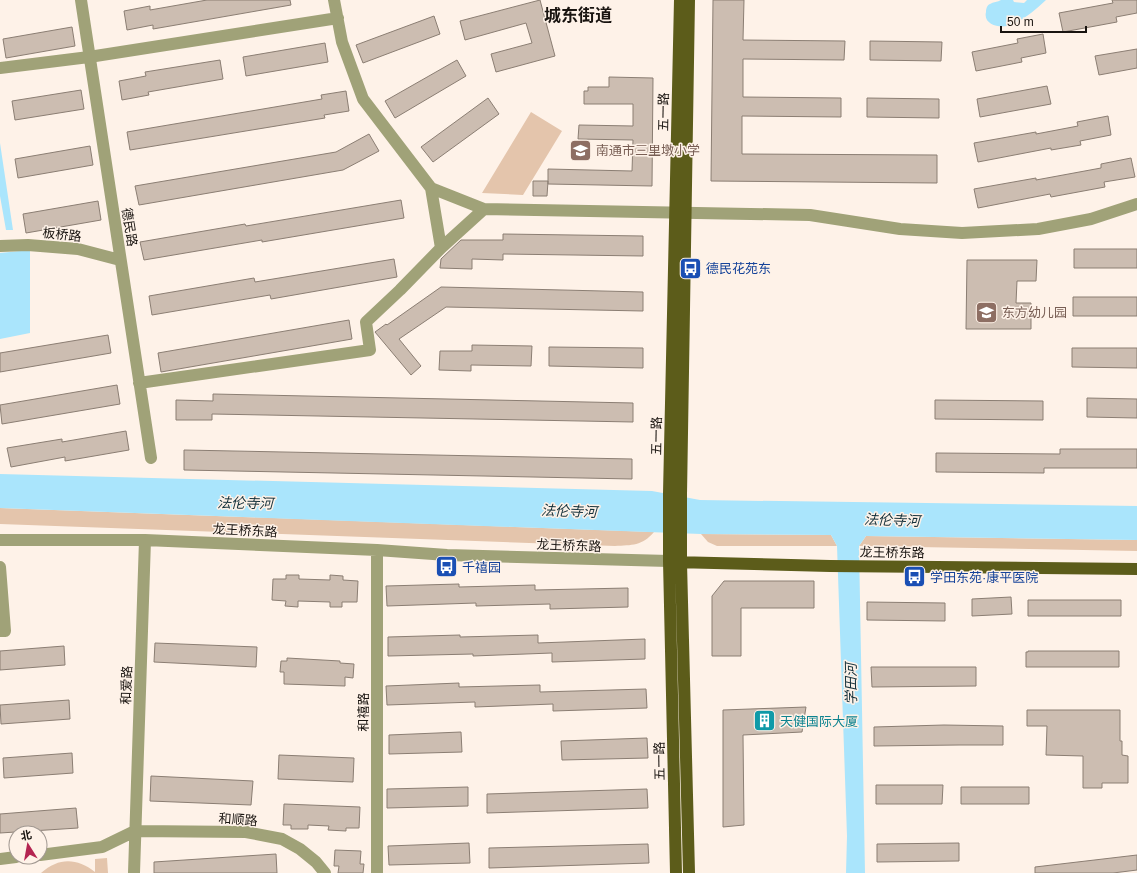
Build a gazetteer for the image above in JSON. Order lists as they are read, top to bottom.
{
  "streets": {
    "main road": ["五一路", "龙王桥东路"],
    "street": [
      "德民路",
      "板桥路",
      "和爱路",
      "和禧路",
      "和顺路"
    ]
  },
  "crossings": [
    ["五一路", "龙王桥东路"],
    ["德民路", "板桥路"],
    ["龙王桥东路", "和爱路"],
    ["龙王桥东路", "和禧路"],
    ["和爱路", "和顺路"]
  ],
  "districts": ["城东街道"],
  "water": ["法伦寺河", "学田河"],
  "places": {
    "school or university": ["南通市三里墩小学", "东方幼儿园"],
    "bus stop": ["德民花苑东", "千禧园", "学田东苑·康平医院"],
    "building": ["天健国际大厦"]
  },
  "scale_bar": "50 m",
  "north": "top"
}
